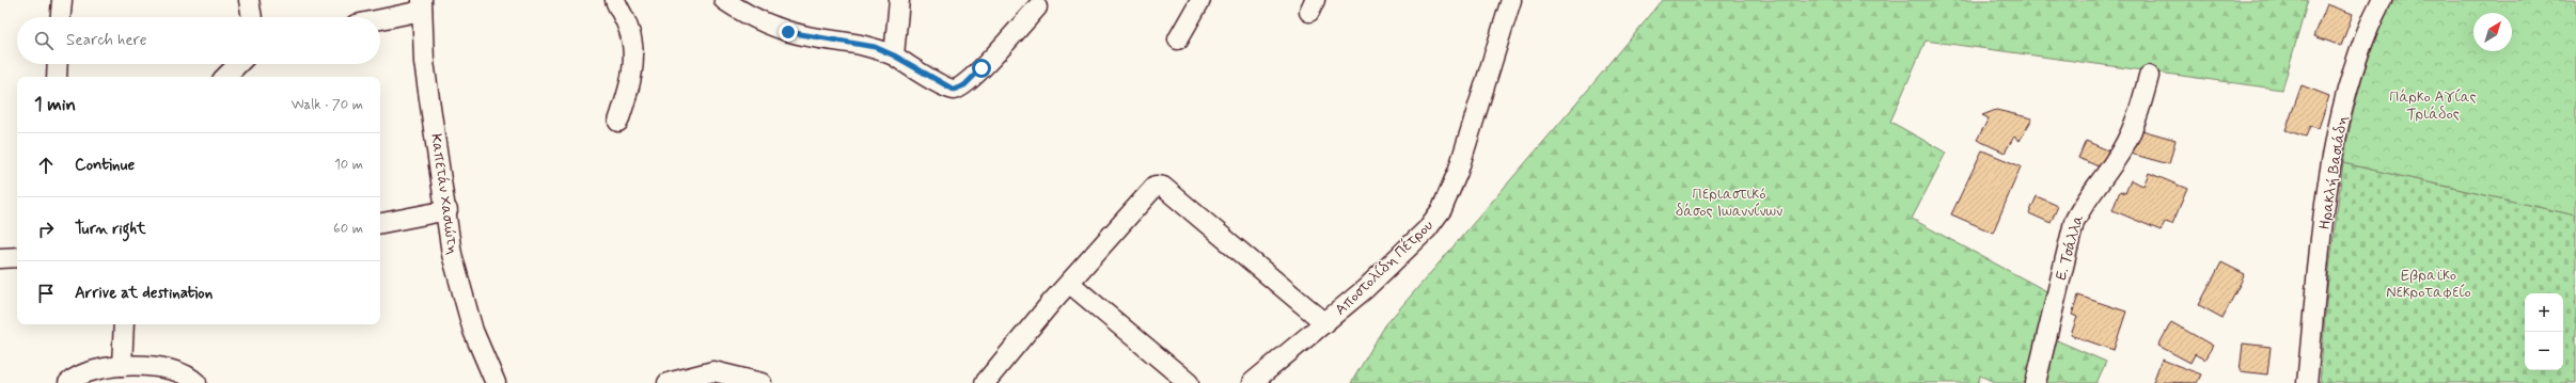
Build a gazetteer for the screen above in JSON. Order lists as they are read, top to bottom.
{
  "streets": {
    "street": [
      "Ηρακλή Βασιάδη",
      "Καπετάν Χασιώτη",
      "Ε. Τσάλλα",
      "Αποστολίδη Πέτρου"
    ]
  },
  "parks": ["Πάρκο Αγίας Τριάδος", "Περιαστικό δάσος Ιωαννίνων", "Εβραϊκο Νεκροταφείο"],
  "north": "top right",
  "page": {
    "search": "Search here",
    "heading": ["1 min", "Walk · 70 m"],
    "list": [
      ["Continue", "10 m"],
      ["Turn right", "60 m"],
      "Arrive at destination"
    ],
    "map_buttons": ["+", "−"]
  }
}
